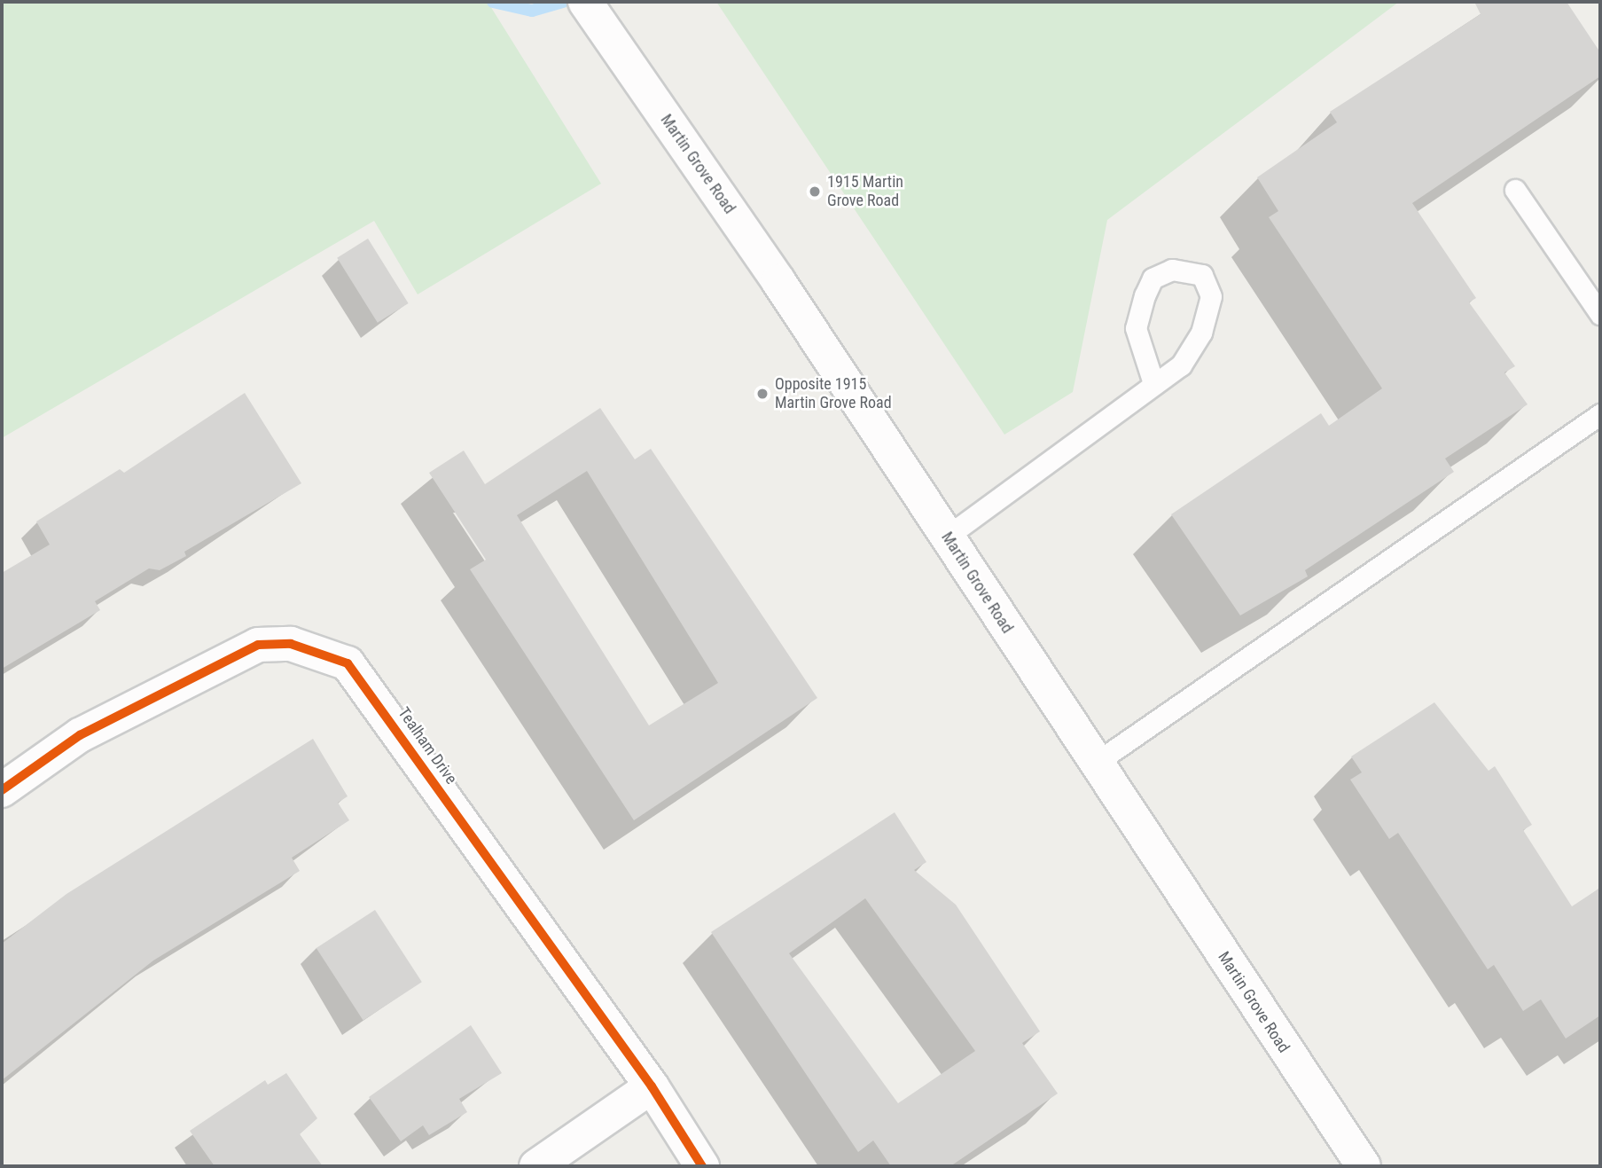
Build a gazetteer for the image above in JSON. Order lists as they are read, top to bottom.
{
  "streets": {
    "main road": ["Martin Grove Road", "Tealham Drive"]
  },
  "places": ["1915 Martin Grove Road", "Opposite 1915 Martin Grove Road"]
}
